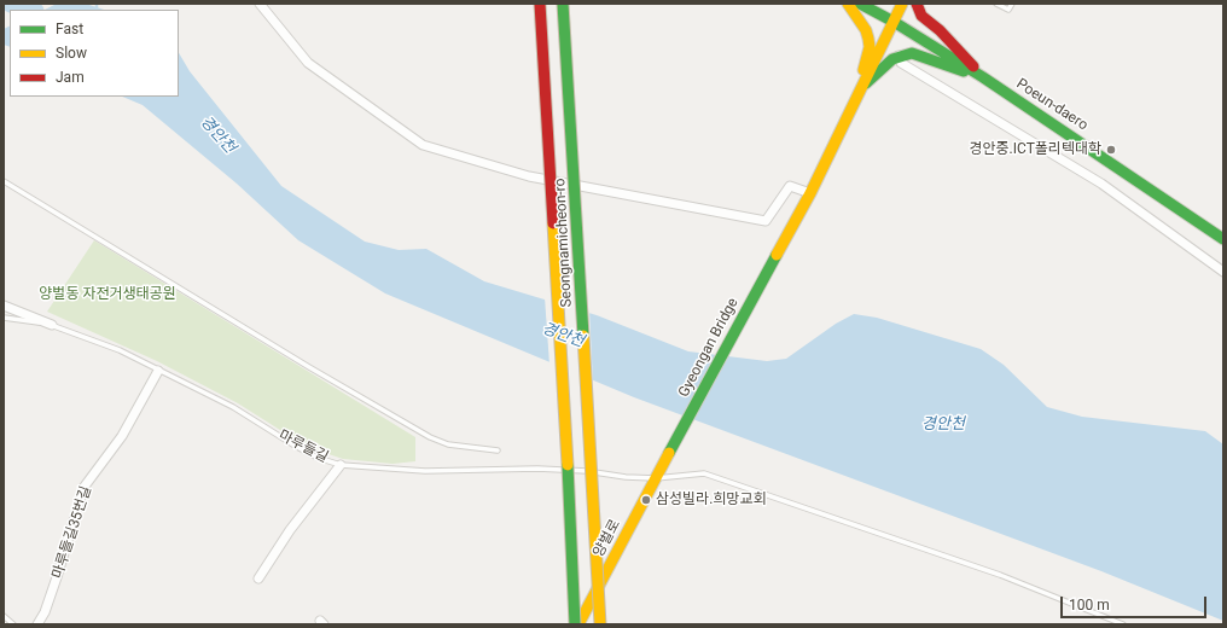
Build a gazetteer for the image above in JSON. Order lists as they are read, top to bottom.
{
  "streets": {
    "main road": [
      "Poeun-daero",
      "Seongnamicheon-ro",
      "Gyeongan Bridge",
      "양벌로"
    ],
    "street": ["마루들길35번길"],
    "lane": ["마루들길"]
  },
  "crossings": [
    ["Gyeongan Bridge", "양벌로"],
    ["마루들길", "마루들길35번길"],
    ["마루들길", "양벌로"]
  ],
  "water": ["경안천"],
  "parks": ["양벌동 자전거생태공원"],
  "places": ["경안중.ICT폴리텍대학", "삼성빌라.희망교회"],
  "legend": ["Fast", "Slow", "Jam"],
  "scale_bar": "100 m"
}
